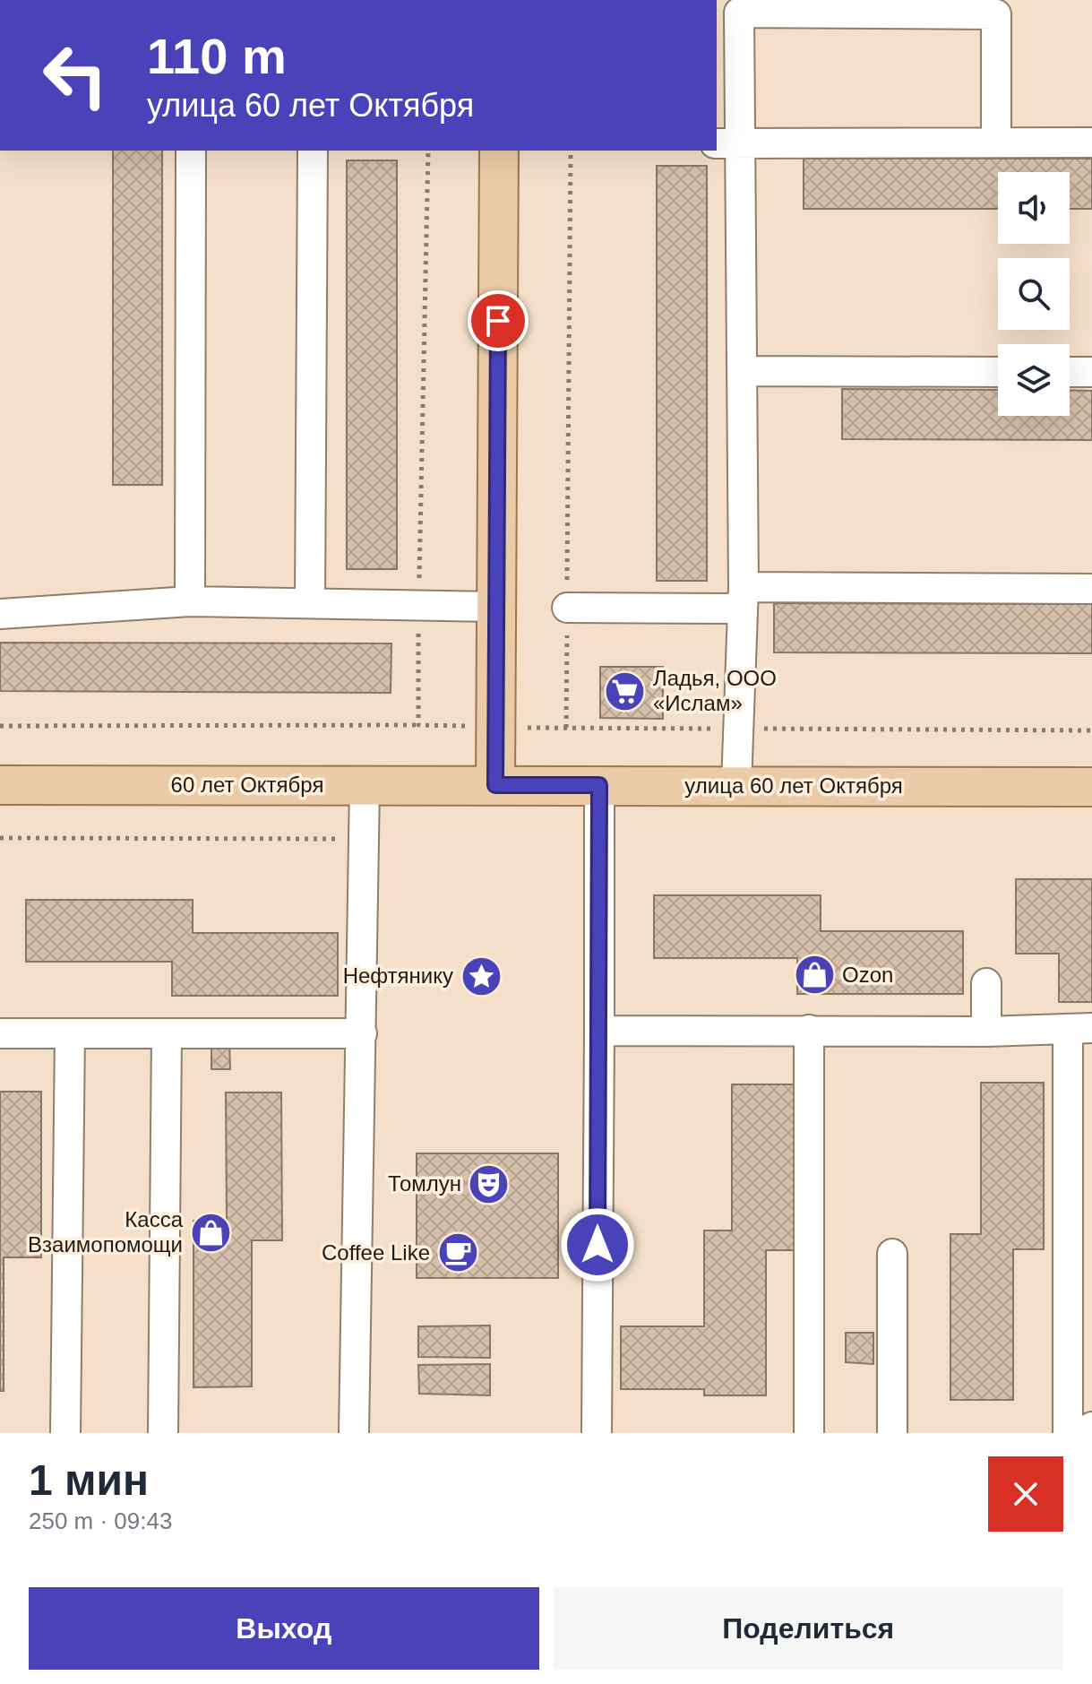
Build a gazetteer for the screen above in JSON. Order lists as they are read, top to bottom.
{
  "streets": {
    "main road": ["60 лет Октября", "улица 60 лет Октября"]
  },
  "crossings": [
    ["60 лет Октября", "улица 60 лет Октября"]
  ],
  "places": {
    "supermarket": ["Ладья, ООО «Ислам»"],
    "shop": ["Ozon", "Касса Взаимопомощи"],
    "place": ["Нефтянику"],
    "theatre": ["Томлун"],
    "cafe": ["Coffee Like"]
  },
  "page": {
    "turn": ["110 m", "улица 60 лет Октября"],
    "heading": ["1 мин", "250 m · 09:43"],
    "buttons": ["Выход", "Поделиться"]
  }
}
